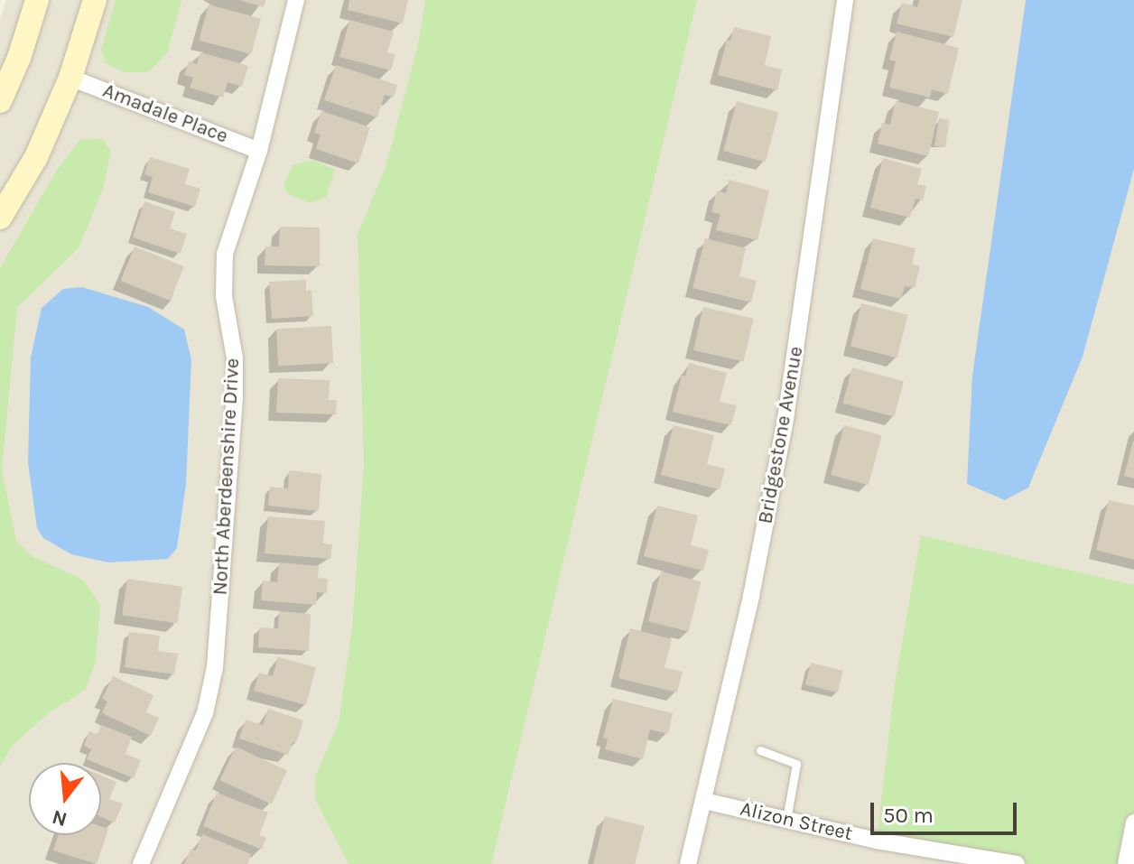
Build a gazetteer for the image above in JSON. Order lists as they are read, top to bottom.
{
  "streets": {
    "street": [
      "Amadale Place",
      "Bridgestone Avenue",
      "North Aberdeenshire Drive",
      "Alizon Street"
    ]
  },
  "crossings": [
    ["Amadale Place", "North Aberdeenshire Drive"],
    ["Bridgestone Avenue", "Alizon Street"]
  ],
  "scale_bar": "50 m",
  "north": "bottom"
}
